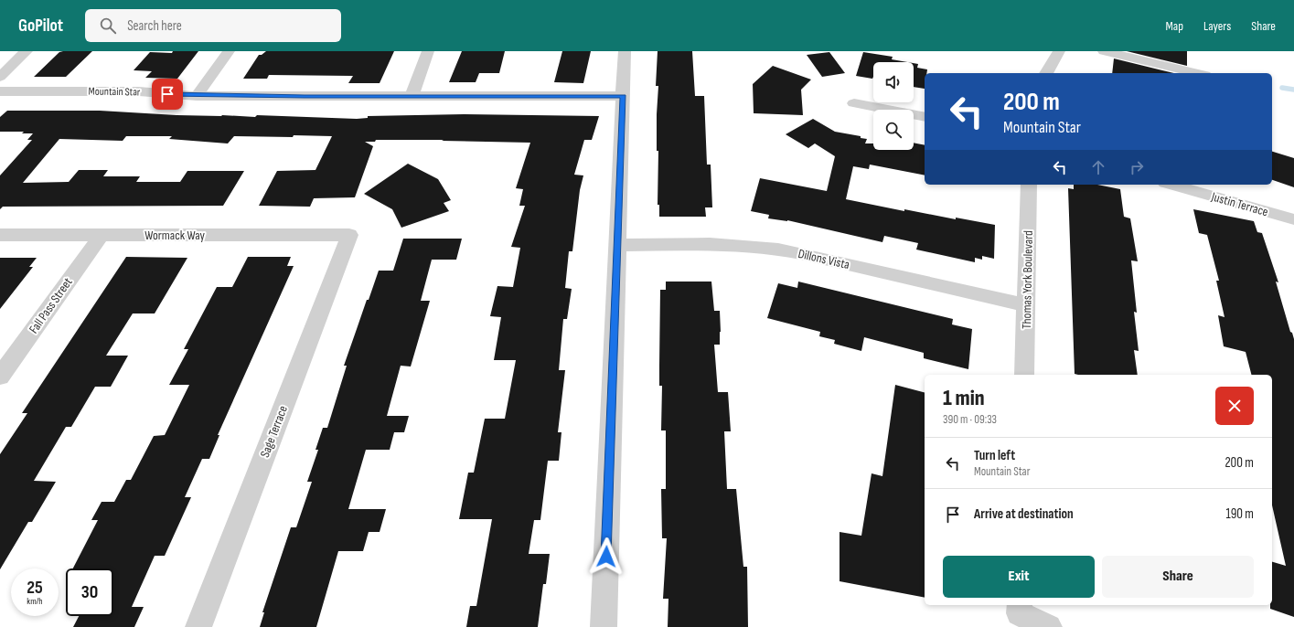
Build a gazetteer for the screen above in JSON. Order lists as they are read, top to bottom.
{
  "streets": {
    "street": [
      "Mountain Star",
      "Justin Terrace",
      "Wormack Way",
      "Dillons Vista",
      "Thomas York Boulevard",
      "Fall Pass Street",
      "Sage Terrace"
    ]
  },
  "crossings": [
    ["Wormack Way", "Fall Pass Street"],
    ["Wormack Way", "Sage Terrace"],
    ["Dillons Vista", "Thomas York Boulevard"]
  ],
  "page": {
    "header": "GoPilot",
    "search": "Search here",
    "nav": ["Map", "Layers", "Share"],
    "turn": ["200 m", "Mountain Star"],
    "heading": ["1 min", "390 m · 09:33"],
    "list": [
      {
        "name": "Turn left",
        "note": "Mountain Star",
        "value": "200 m"
      },
      {
        "name": "Arrive at destination",
        "value": "190 m"
      }
    ],
    "buttons": ["Exit", "Share"],
    "speed": "25 km/h",
    "limit": "30"
  }
}
